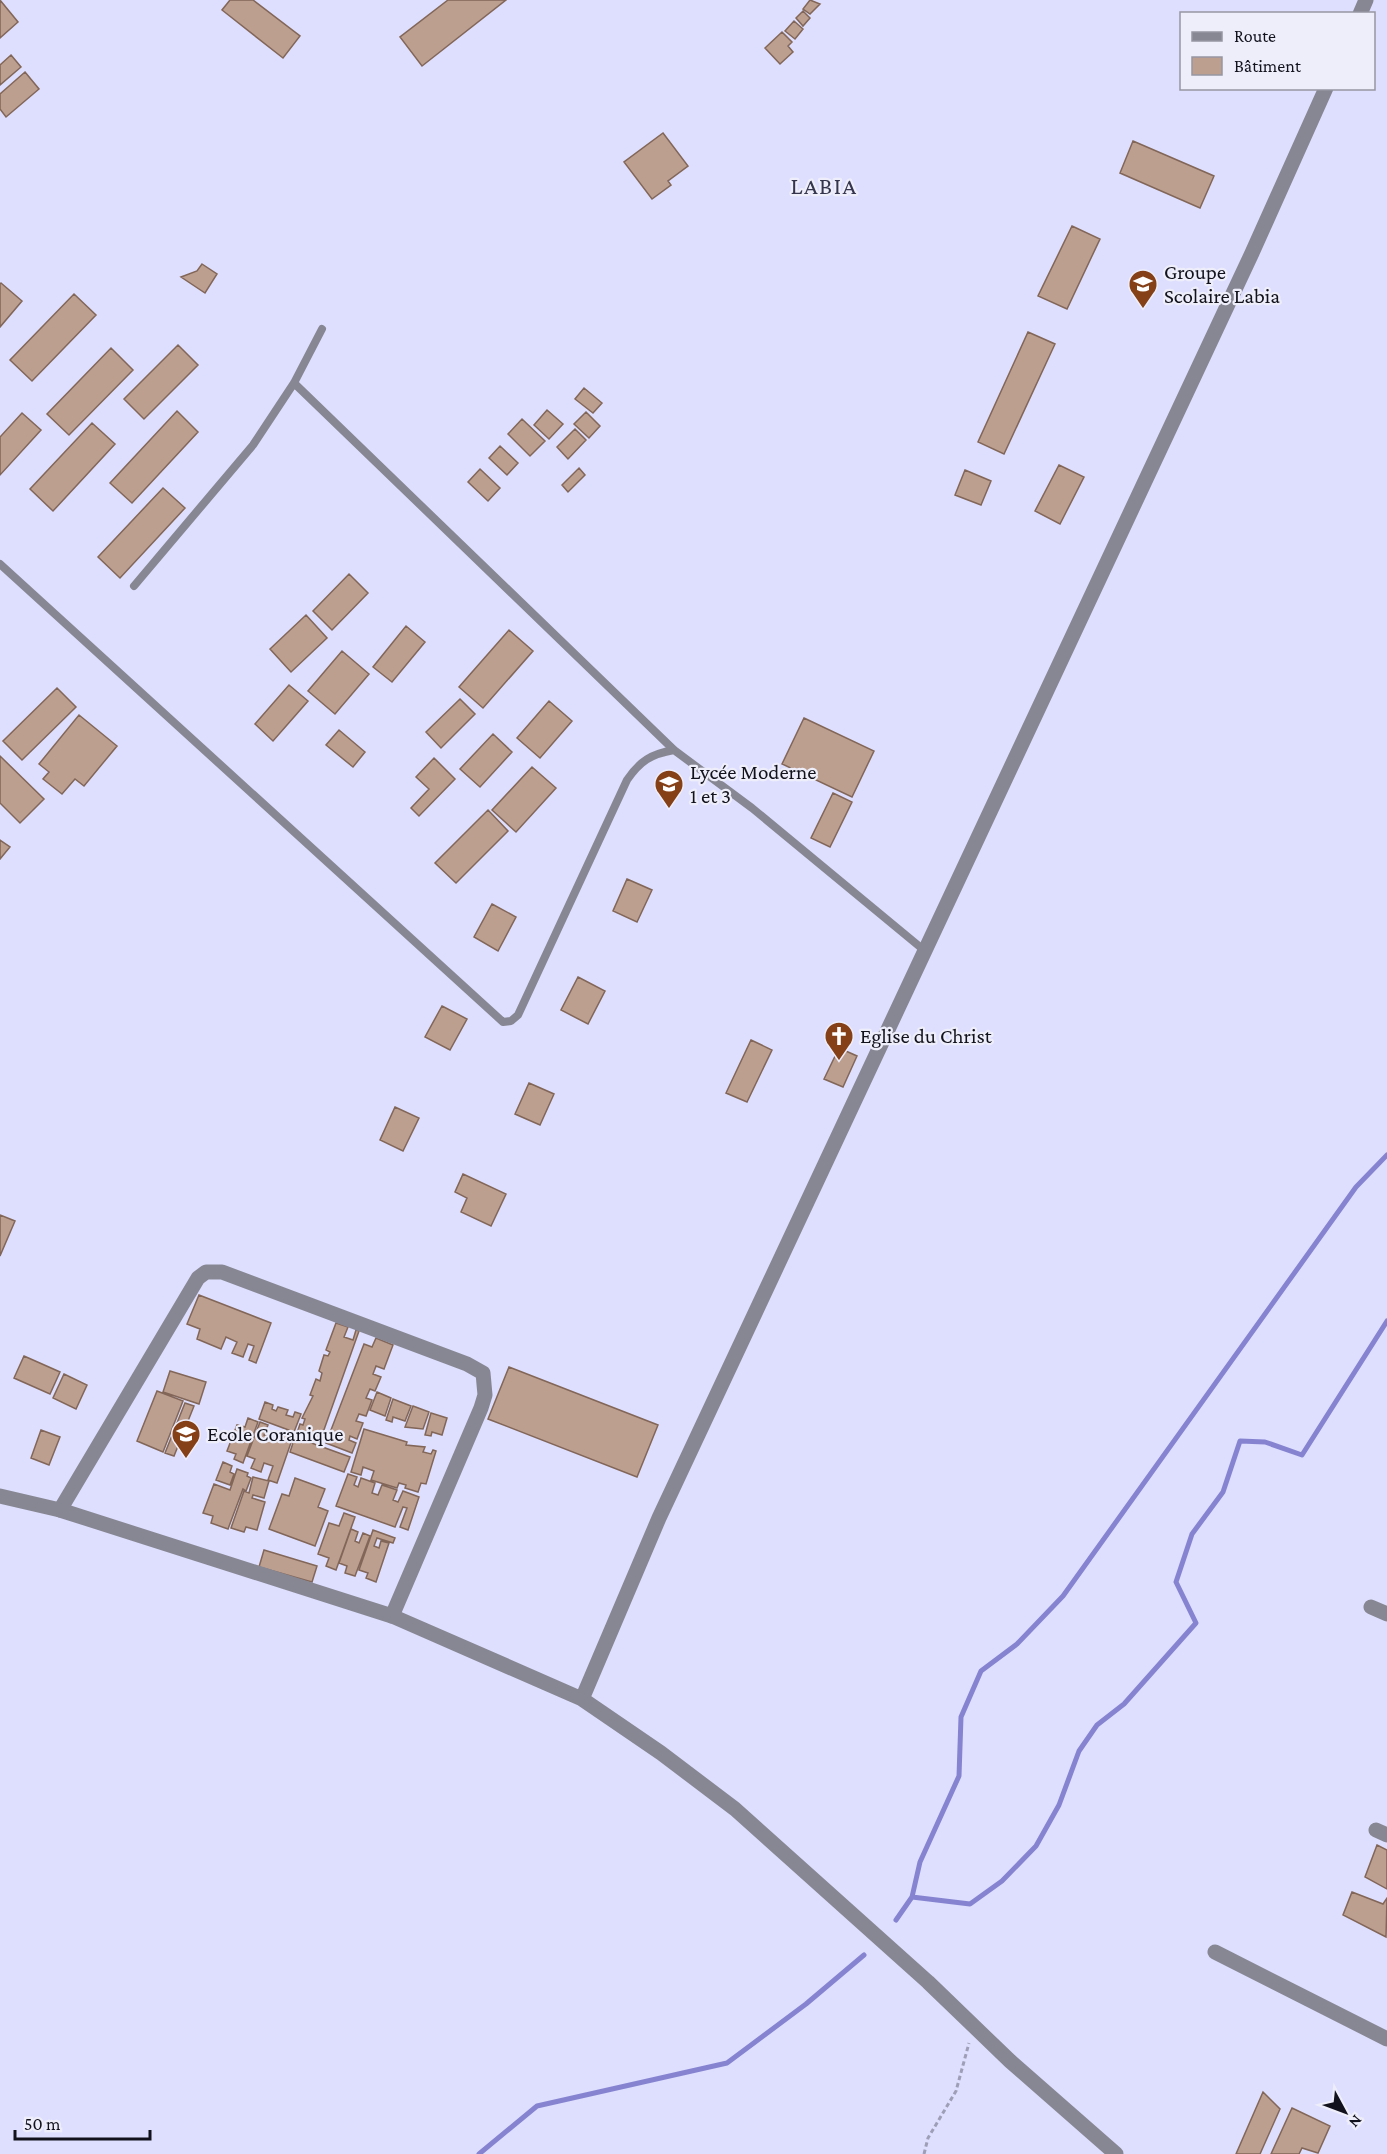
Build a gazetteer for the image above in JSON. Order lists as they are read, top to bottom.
{
  "districts": ["LABIA"],
  "places": {
    "school or university": ["Groupe Scolaire Labia", "Lycée Moderne 1 et 3", "Ecole Coranique"],
    "church": ["Eglise du Christ"]
  },
  "legend": ["Route", "Bâtiment"],
  "scale_bar": "50 m",
  "north": "bottom right"
}
